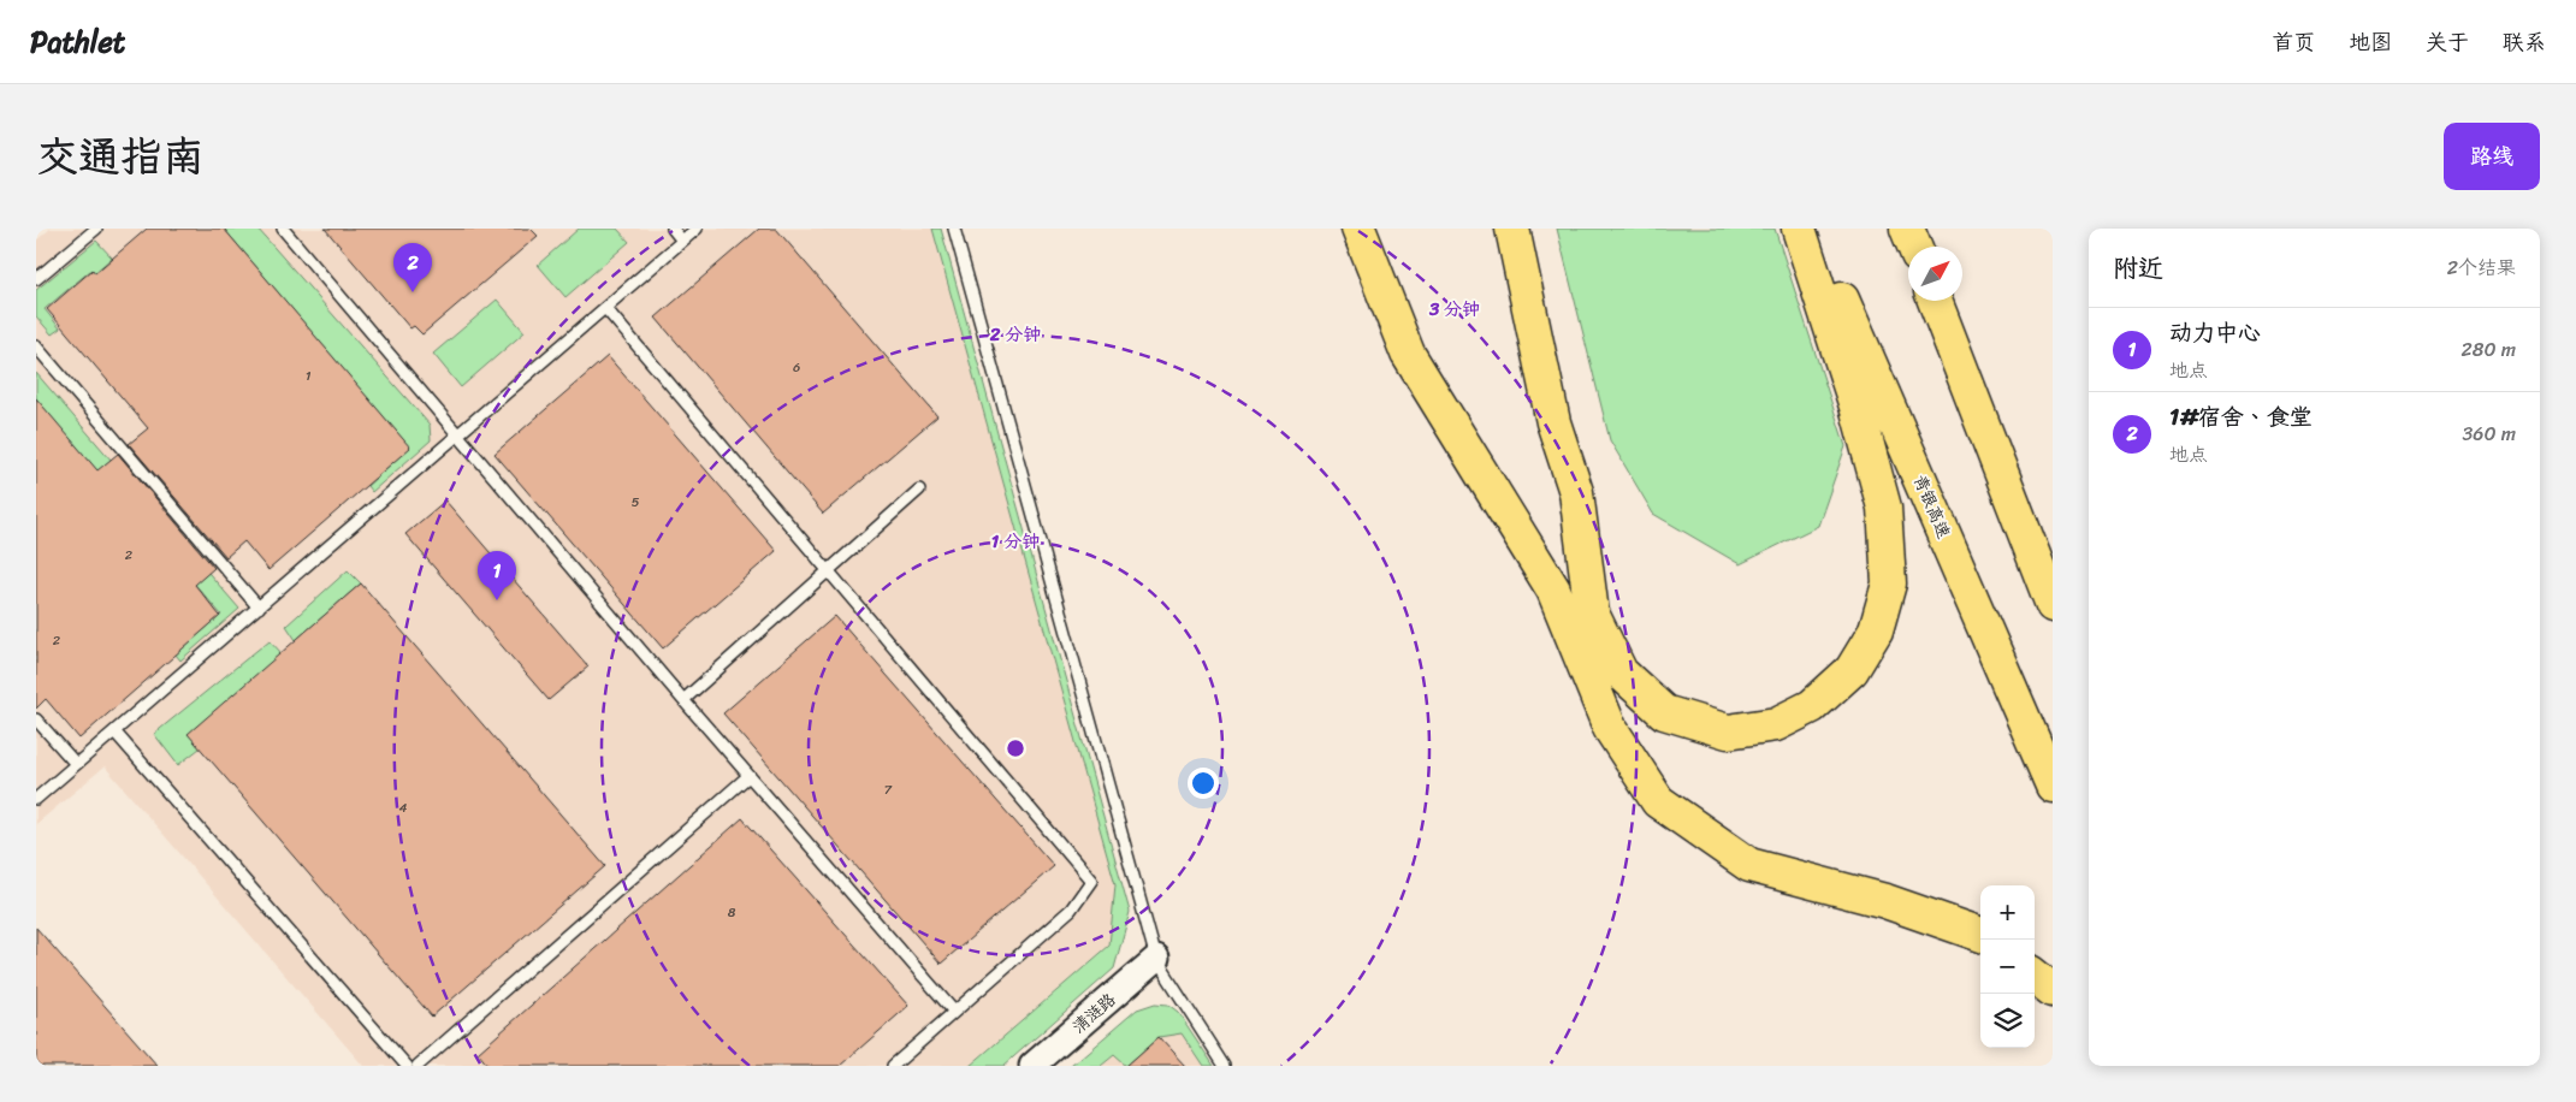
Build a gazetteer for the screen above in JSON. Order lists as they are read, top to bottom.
{
  "streets": {
    "highway": ["青银高速"],
    "street": ["清涟路"]
  },
  "house_numbers": [
    "6",
    "1",
    "5",
    "2",
    "2",
    "7",
    "4",
    "8"
  ],
  "north": "top right",
  "page": {
    "header": "Pathlet",
    "nav": [
      "首页",
      "地图",
      "关于",
      "联系"
    ],
    "title": "交通指南",
    "buttons": "路线",
    "heading": ["附近", "2个结果"],
    "pins": ["2", "1"],
    "list": [
      {
        "mark": "1",
        "name": "动力中心",
        "note": "地点",
        "value": "280 m"
      },
      {
        "mark": "2",
        "name": "1#宿舍、食堂",
        "note": "地点",
        "value": "360 m"
      }
    ],
    "map_buttons": ["+", "−"]
  },
  "rings": ["3 分钟", "2 分钟", "1 分钟"]
}
